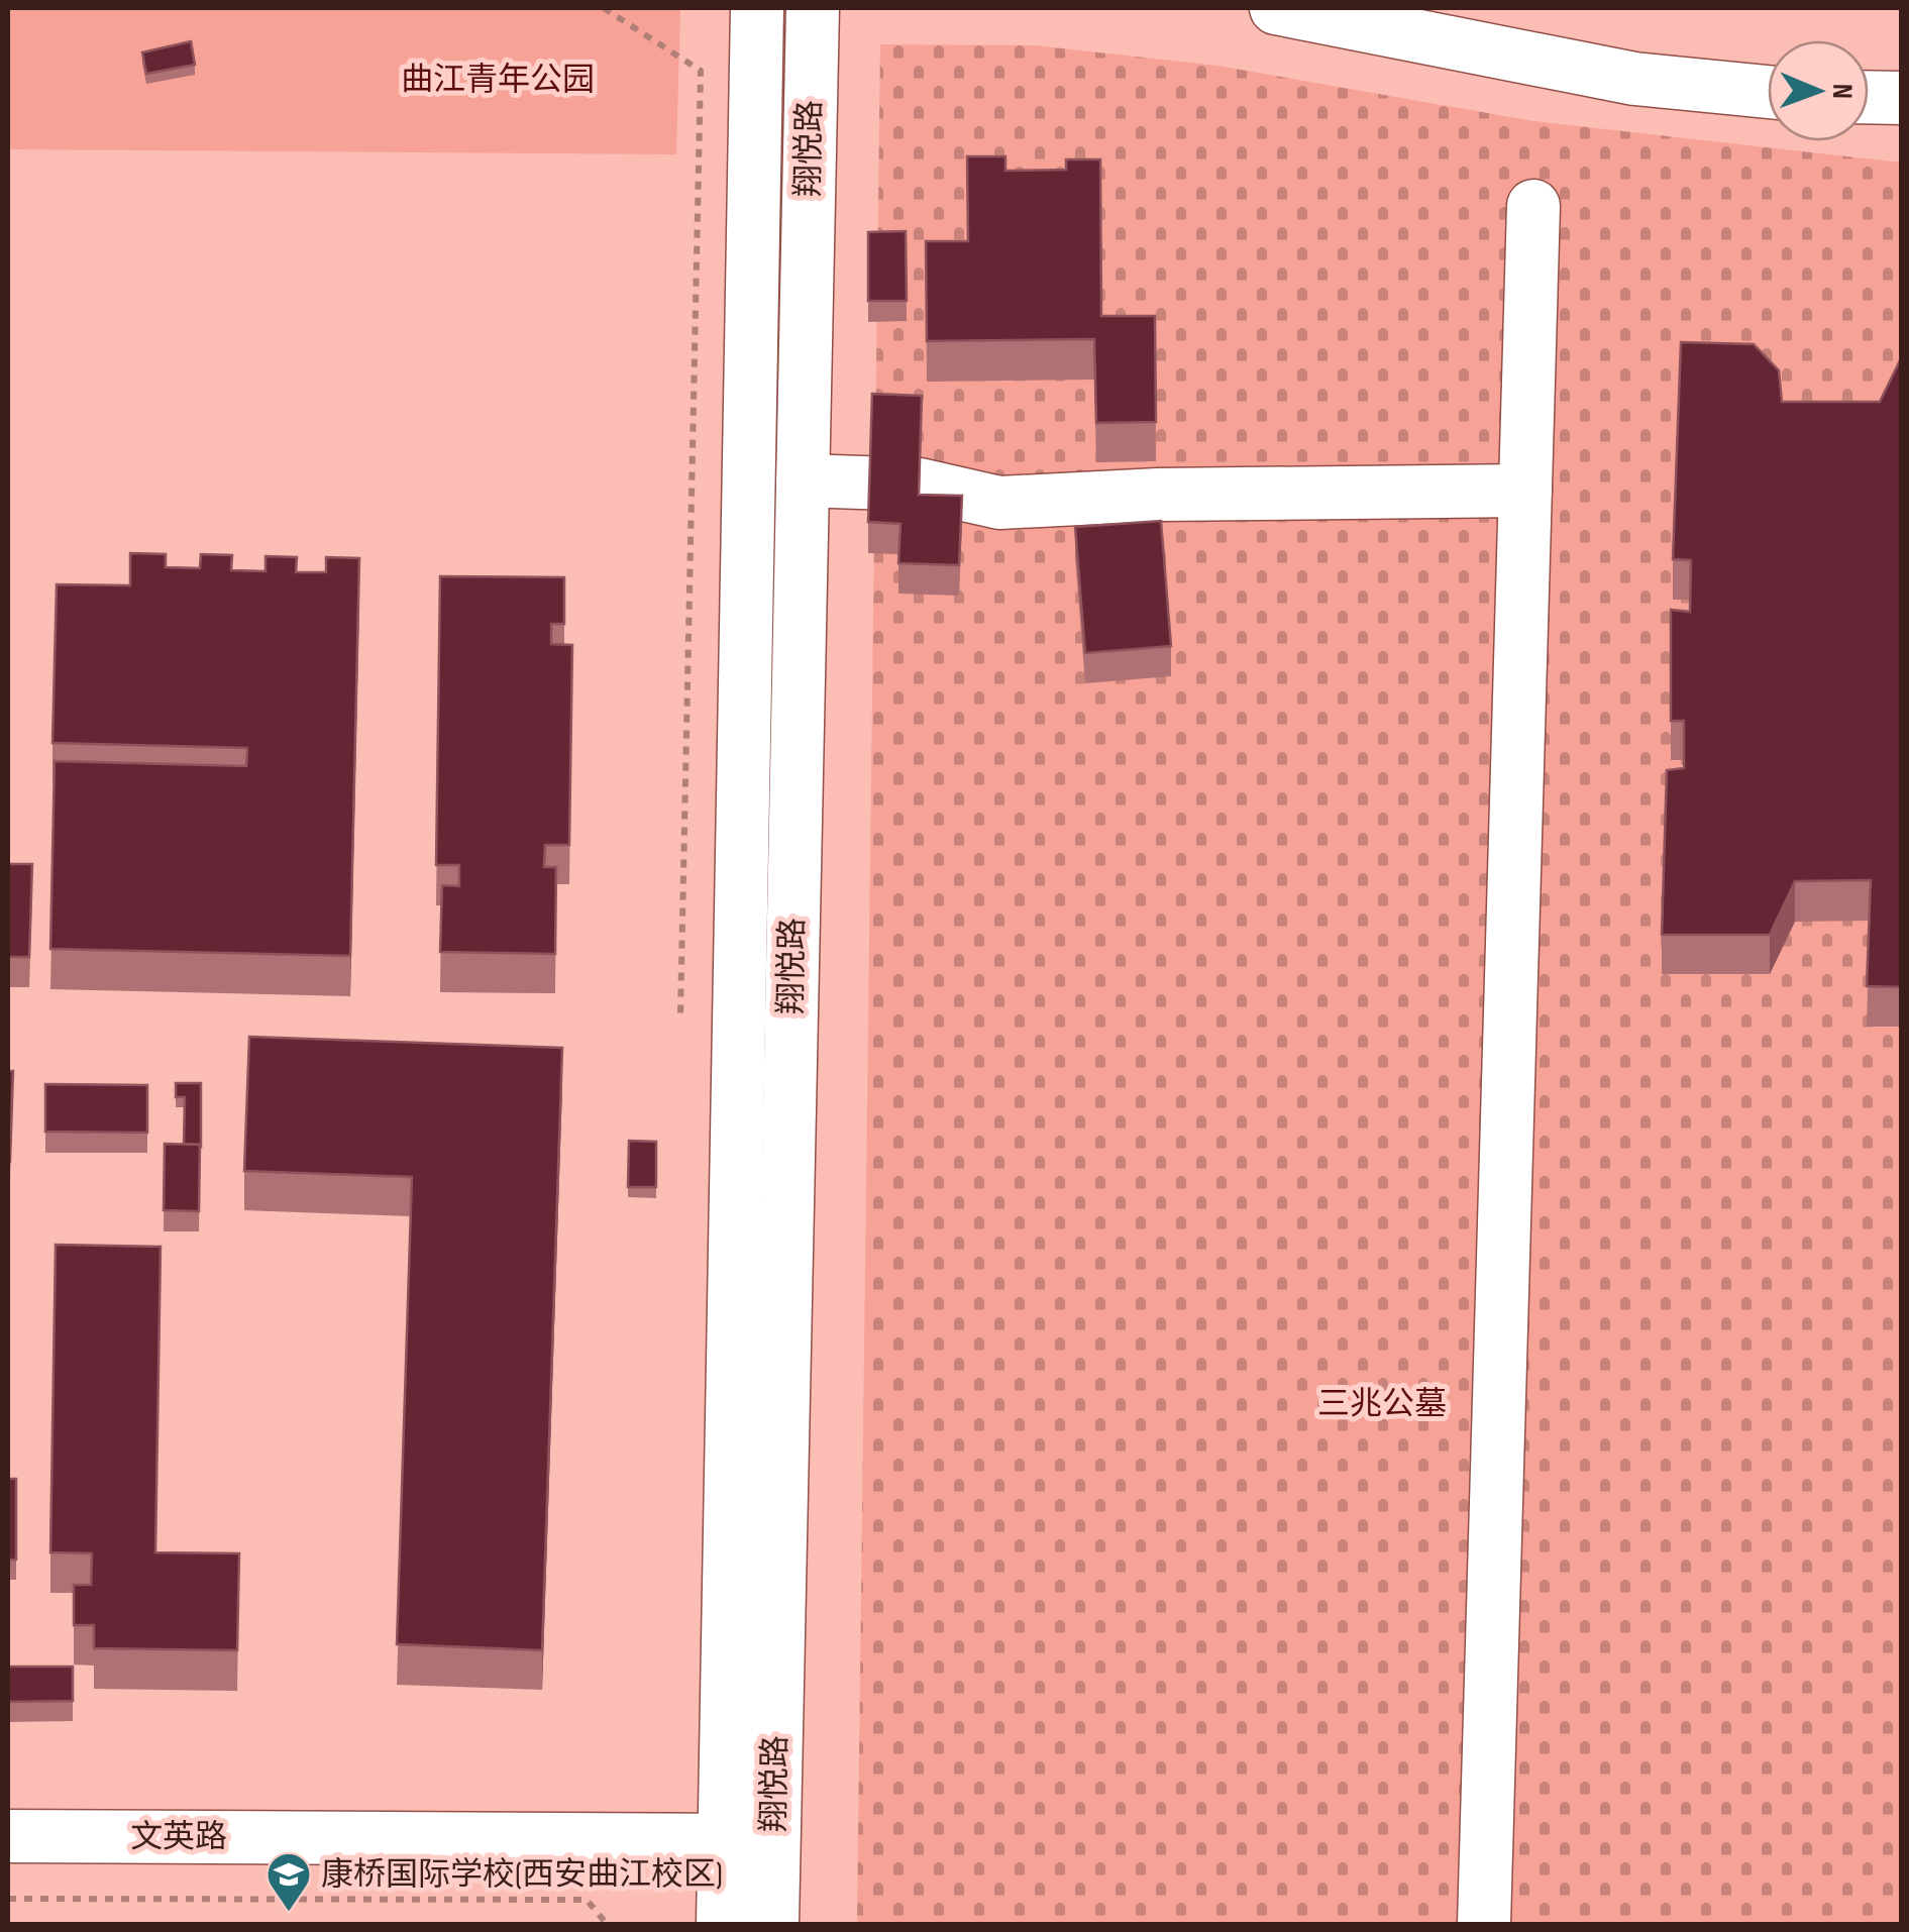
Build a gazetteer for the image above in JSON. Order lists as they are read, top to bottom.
{
  "streets": {
    "street": ["翔悦路", "文英路"]
  },
  "crossings": [
    ["翔悦路", "文英路"]
  ],
  "parks": ["曲江青年公园", "三兆公墓"],
  "places": {
    "school or university": ["康桥国际学校(西安曲江校区)"]
  },
  "north": "right"
}
